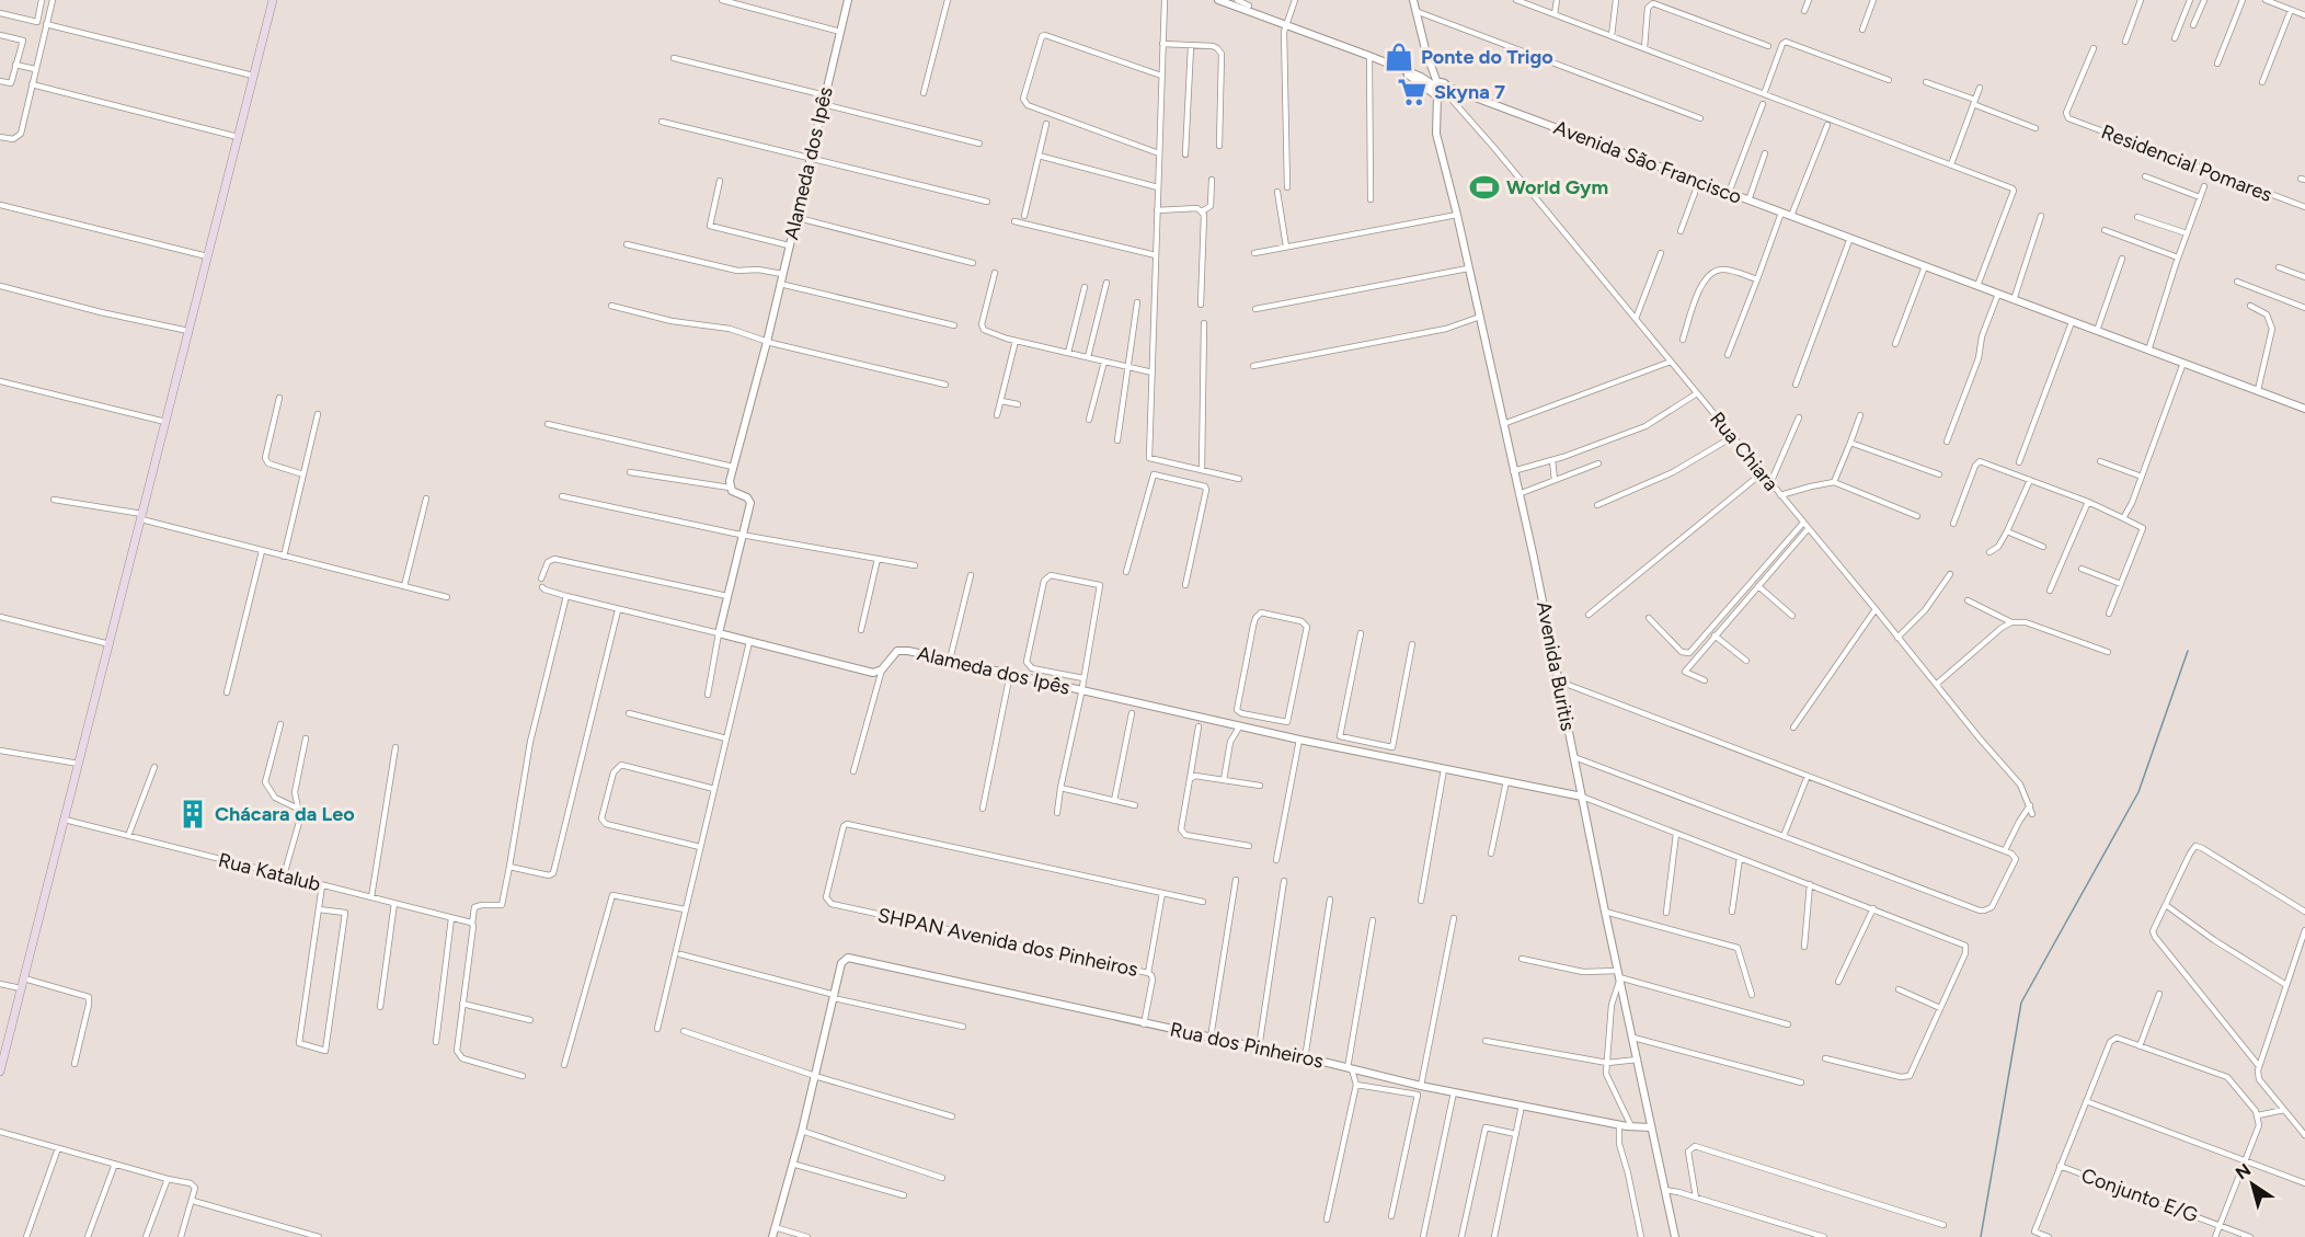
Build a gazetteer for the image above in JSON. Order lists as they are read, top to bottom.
{
  "streets": {
    "street": [
      "Avenida São Francisco",
      "Alameda dos Ipês",
      "Residencial Pomares",
      "Rua Chiara",
      "Avenida Buritis",
      "Rua Katalub",
      "SHPAN Avenida dos Pinheiros",
      "Rua dos Pinheiros",
      "Conjunto E/G"
    ]
  },
  "crossings": [
    ["Avenida São Francisco", "Rua Chiara"],
    ["Avenida São Francisco", "Avenida Buritis"],
    ["Alameda dos Ipês", "Avenida Buritis"],
    ["Avenida Buritis", "Rua dos Pinheiros"]
  ],
  "places": {
    "shop": ["Ponte do Trigo"],
    "supermarket": ["Skyna 7"],
    "sports": ["World Gym"],
    "building": ["Chácara da Leo"]
  },
  "north": "top left"
}
